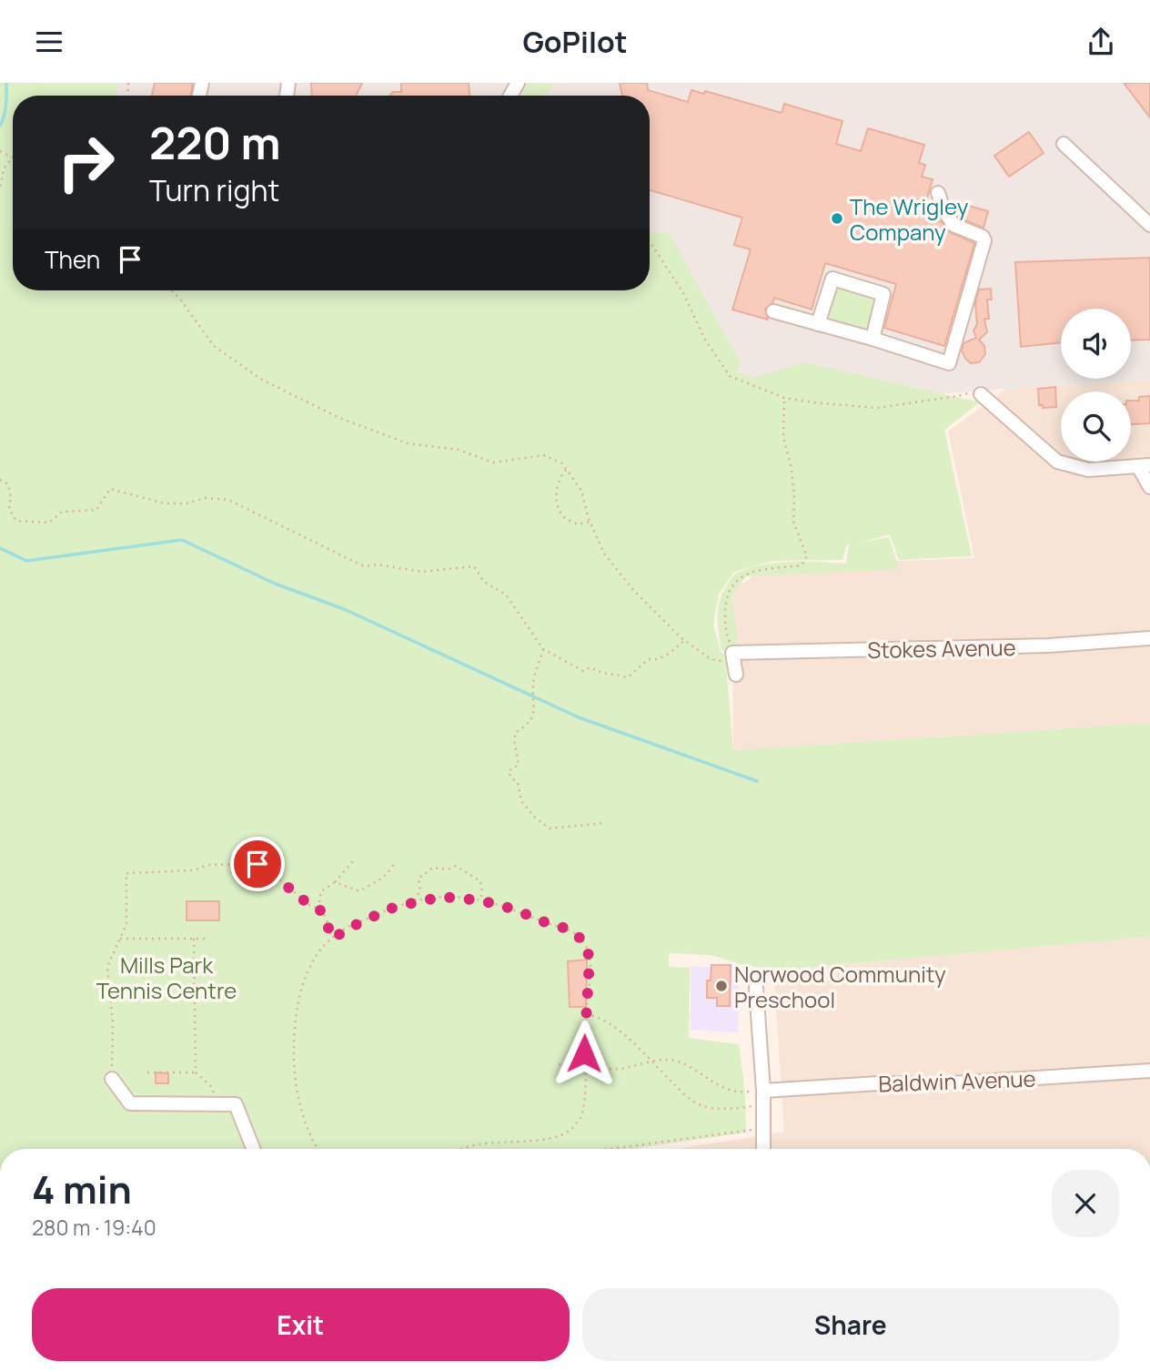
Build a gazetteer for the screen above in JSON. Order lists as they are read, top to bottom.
{
  "streets": {
    "street": ["Stokes Avenue", "Baldwin Avenue"]
  },
  "parks": ["Mills Park Tennis Centre"],
  "places": ["The Wrigley Company", "Norwood Community Preschool"],
  "page": {
    "header": "GoPilot",
    "turn": ["220 m", "Turn right"],
    "then": "Then",
    "heading": ["4 min", "280 m · 19:40"],
    "buttons": ["Exit", "Share"]
  }
}
